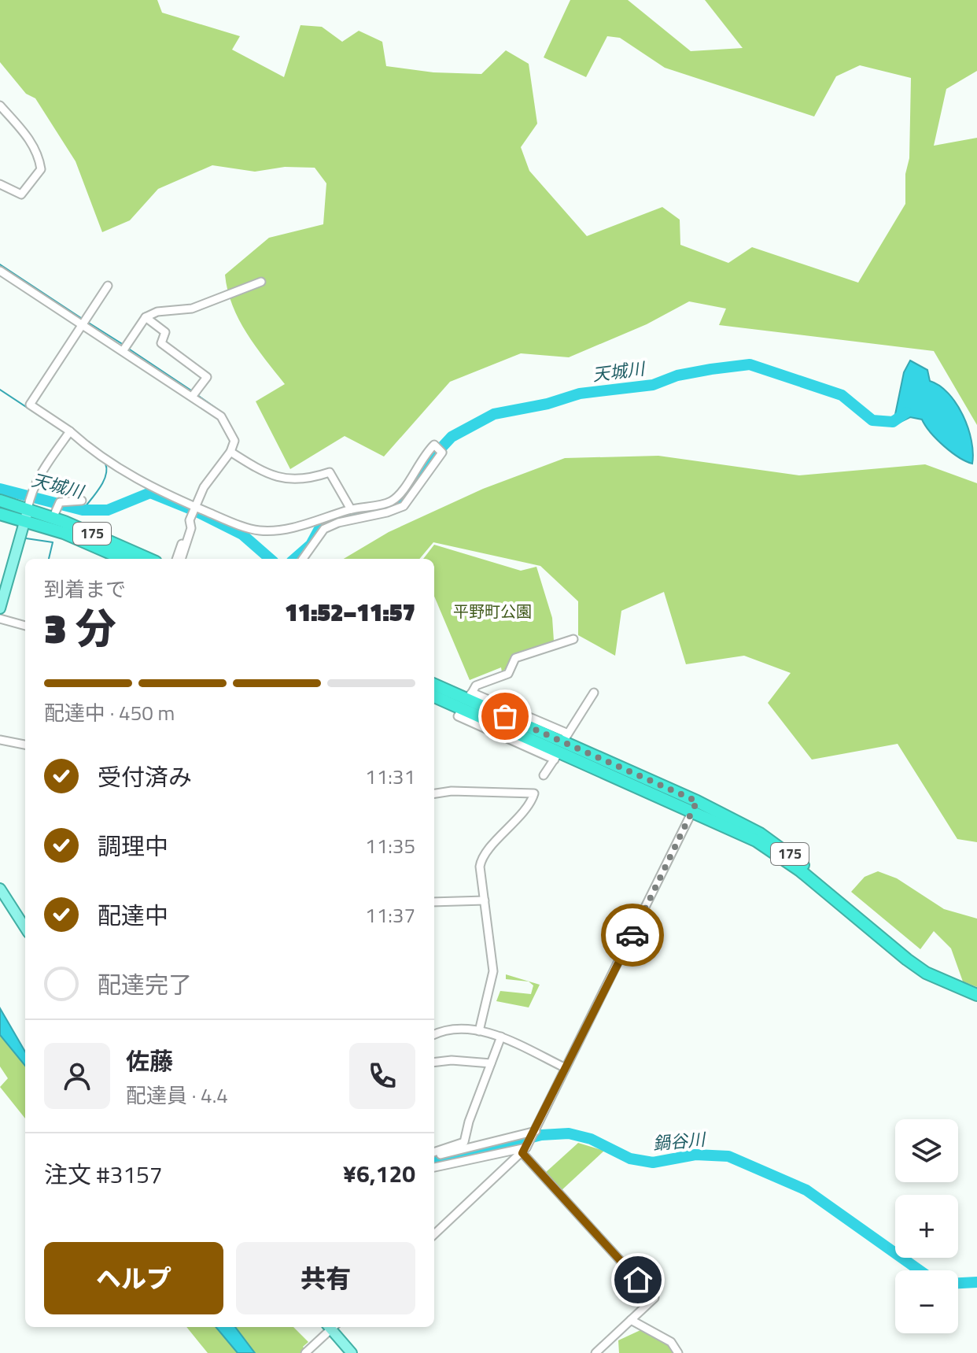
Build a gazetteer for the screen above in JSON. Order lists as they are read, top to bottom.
{
  "streets": {
    "highway": ["175"]
  },
  "water": ["天城川", "鍋谷川"],
  "parks": ["平野町公園"],
  "page": {
    "heading": ["3 分", "到着まで", "11:52–11:57"],
    "panel": [
      "佐藤",
      "配達員 · 4.4",
      "注文 #3157",
      "¥6,120"
    ],
    "bar": "配達中 · 450 m",
    "list": [
      ["受付済み", "11:31"],
      ["調理中", "11:35"],
      ["配達中", "11:37"],
      "配達完了"
    ],
    "map_buttons": ["+", "−"],
    "buttons": ["ヘルプ", "共有"]
  }
}
